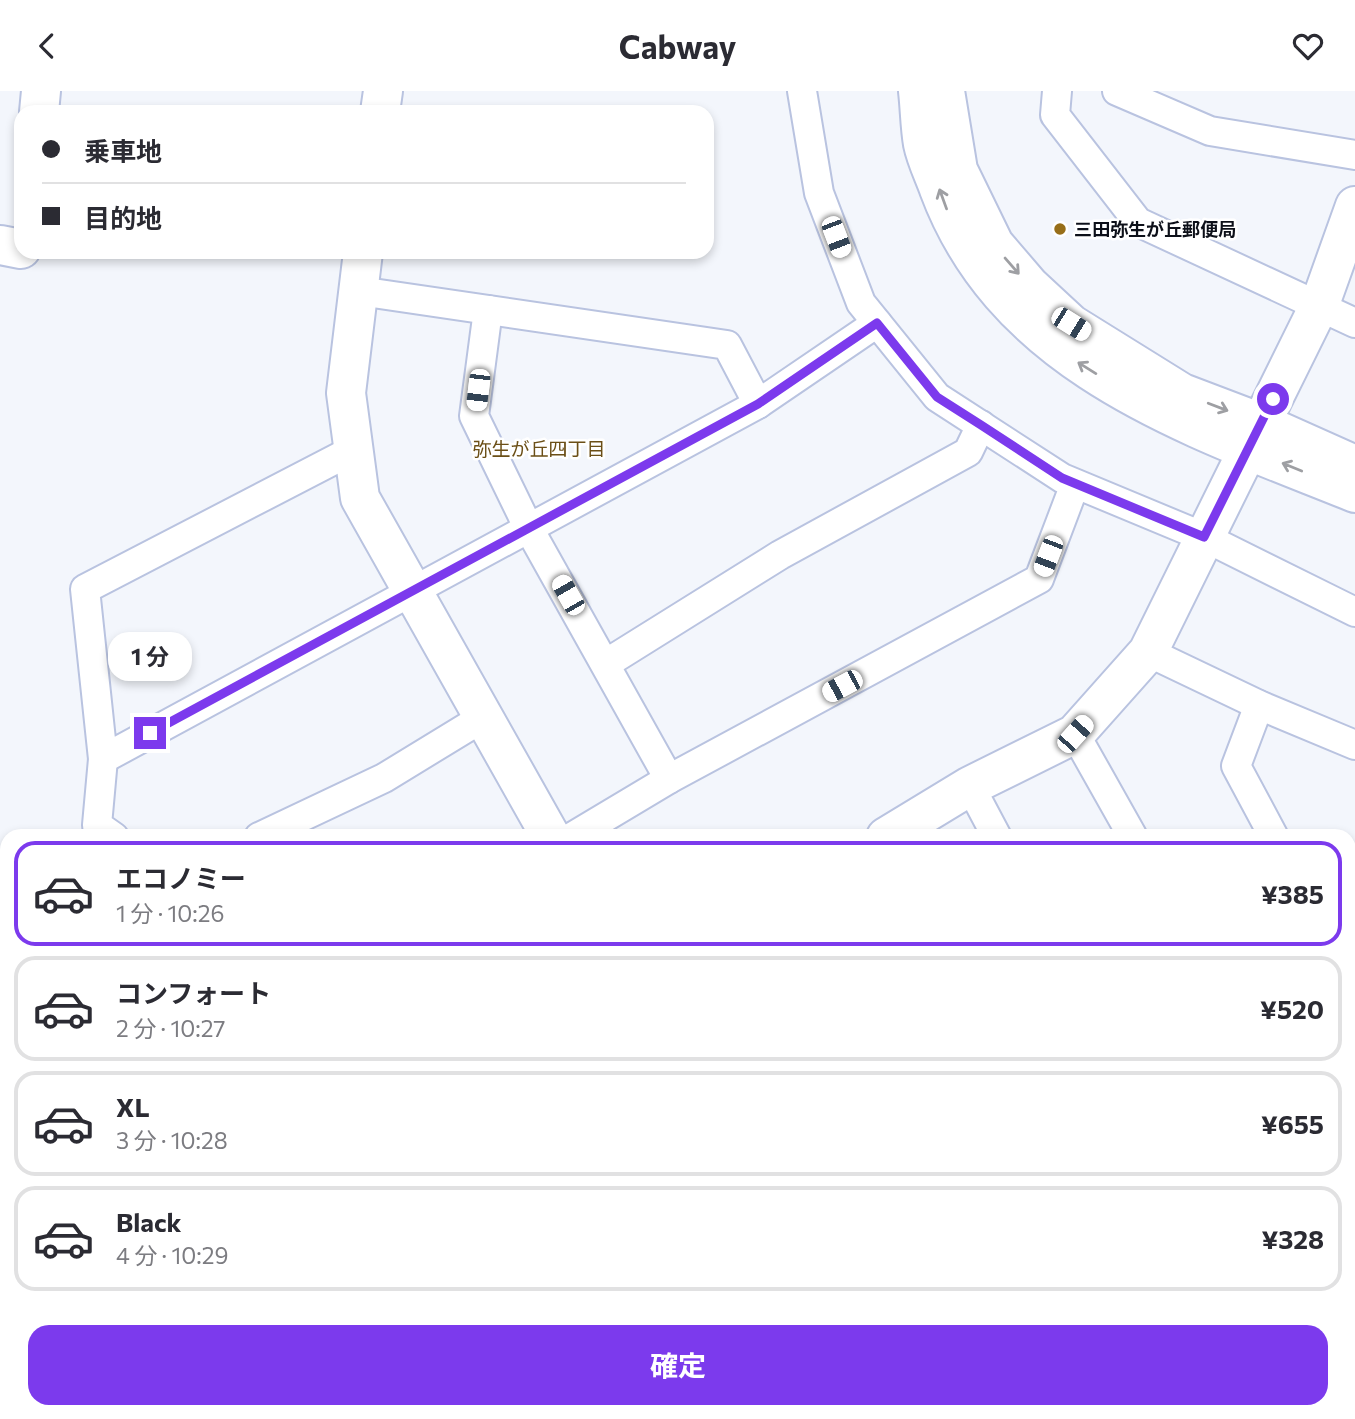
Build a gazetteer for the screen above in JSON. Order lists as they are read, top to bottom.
{
  "districts": ["弥生が丘四丁目"],
  "places": ["三田弥生が丘郵便局"],
  "page": {
    "header": "Cabway",
    "banner": ["乗車地", "目的地"],
    "bubble": "1 分",
    "list": [
      {
        "name": "エコノミー",
        "note": "1 分 · 10:26",
        "value": "¥385"
      },
      {
        "name": "コンフォート",
        "note": "2 分 · 10:27",
        "value": "¥520"
      },
      {
        "name": "XL",
        "note": "3 分 · 10:28",
        "value": "¥655"
      },
      {
        "name": "Black",
        "note": "4 分 · 10:29",
        "value": "¥328"
      }
    ],
    "buttons": "確定"
  }
}
